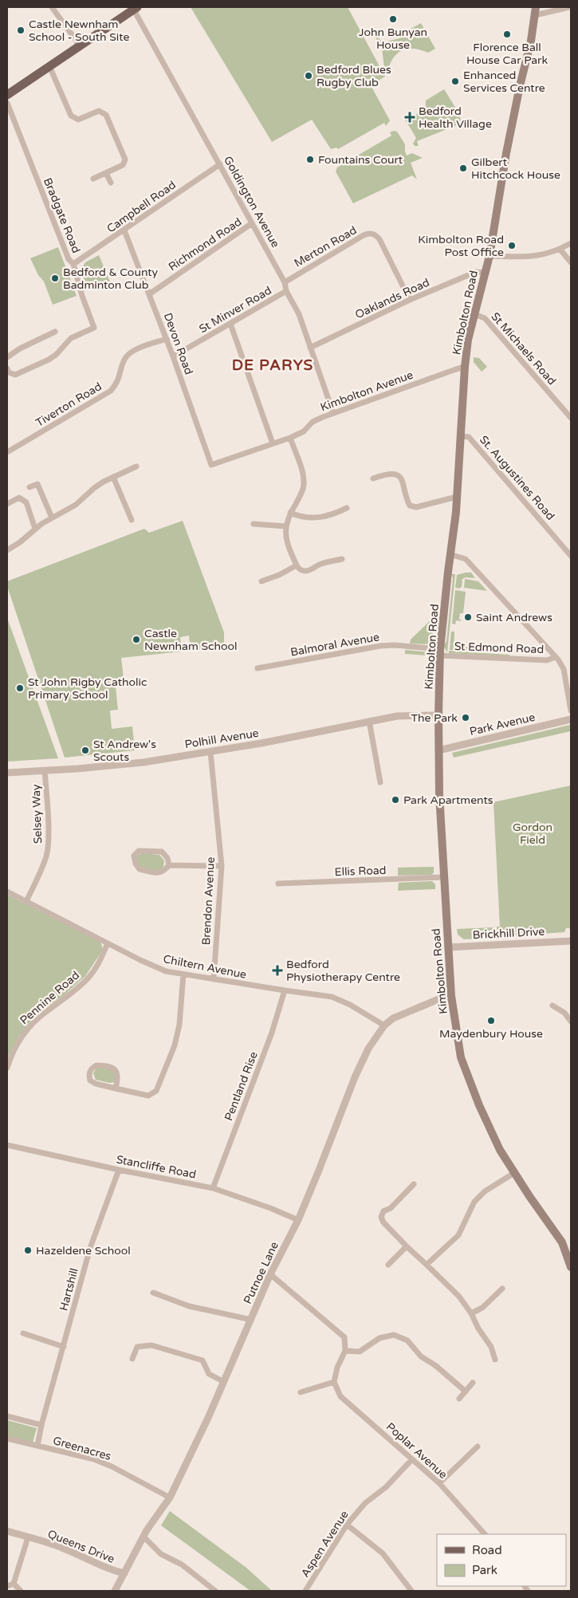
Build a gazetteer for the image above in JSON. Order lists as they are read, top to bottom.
{
  "streets": {
    "main road": ["Kimbolton Road"],
    "street": [
      "Goldington Avenue",
      "Campbell Road",
      "Bradgate Road",
      "Richmond Road",
      "Merton Road",
      "Oaklands Road",
      "St Minver Road",
      "Devon Road",
      "St Michaels Road",
      "Kimbolton Avenue",
      "Tiverton Road",
      "St. Augustines Road",
      "Balmoral Avenue",
      "St Edmond Road",
      "Park Avenue",
      "Polhill Avenue",
      "Selsey Way",
      "Ellis Road",
      "Brendon Avenue",
      "Brickhill Drive",
      "Chiltern Avenue",
      "Pennine Road",
      "Pentland Rise",
      "Stancliffe Road",
      "Putnoe Lane",
      "Hartshill",
      "Greenacres",
      "Poplar Avenue",
      "Aspen Avenue",
      "Queens Drive"
    ]
  },
  "crossings": [
    ["Goldington Avenue", "Campbell Road"],
    ["Goldington Avenue", "Richmond Road"],
    ["Goldington Avenue", "Merton Road"],
    ["Goldington Avenue", "Oaklands Road"],
    ["Goldington Avenue", "St Minver Road"],
    ["Goldington Avenue", "Kimbolton Avenue"],
    ["Campbell Road", "Bradgate Road"],
    ["Campbell Road", "Devon Road"],
    ["Richmond Road", "Devon Road"],
    ["Merton Road", "Oaklands Road"],
    ["Oaklands Road", "Kimbolton Road"],
    ["St Minver Road", "Devon Road"],
    ["Kimbolton Road", "St Michaels Road"],
    ["Kimbolton Road", "Kimbolton Avenue"],
    ["Kimbolton Road", "St. Augustines Road"],
    ["Kimbolton Road", "Balmoral Avenue"],
    ["Kimbolton Road", "St Edmond Road"],
    ["Kimbolton Road", "Park Avenue"],
    ["Kimbolton Road", "Polhill Avenue"],
    ["Kimbolton Road", "Ellis Road"],
    ["Kimbolton Road", "Brickhill Drive"],
    ["Kimbolton Road", "Putnoe Lane"],
    ["Devon Road", "Kimbolton Avenue"],
    ["Devon Road", "Tiverton Road"],
    ["Balmoral Avenue", "St Edmond Road"],
    ["Polhill Avenue", "Selsey Way"],
    ["Polhill Avenue", "Brendon Avenue"],
    ["Selsey Way", "Chiltern Avenue"],
    ["Brendon Avenue", "Chiltern Avenue"],
    ["Chiltern Avenue", "Pennine Road"],
    ["Chiltern Avenue", "Pentland Rise"],
    ["Chiltern Avenue", "Putnoe Lane"],
    ["Pentland Rise", "Stancliffe Road"],
    ["Stancliffe Road", "Putnoe Lane"],
    ["Stancliffe Road", "Hartshill"],
    ["Putnoe Lane", "Greenacres"],
    ["Putnoe Lane", "Queens Drive"],
    ["Hartshill", "Greenacres"],
    ["Poplar Avenue", "Aspen Avenue"]
  ],
  "districts": ["DE PARYS"],
  "parks": ["Gordon Field"],
  "places": {
    "other": [
      "John Bunyan House",
      "Castle Newnham School - South Site",
      "Florence Ball House Car Park",
      "Bedford Blues Rugby Club",
      "Enhanced Services Centre",
      "Fountains Court",
      "Gilbert Hitchcock House",
      "Kimbolton Road Post Office",
      "Bedford & County Badminton Club",
      "Saint Andrews",
      "Castle Newnham School",
      "St John Rigby Catholic Primary School",
      "The Park",
      "St Andrew's Scouts",
      "Park Apartments",
      "Maydenbury House",
      "Hazeldene School"
    ],
    "health": ["Bedford Health Village", "Bedford Physiotherapy Centre"]
  },
  "legend": ["Road", "Park"]
}
